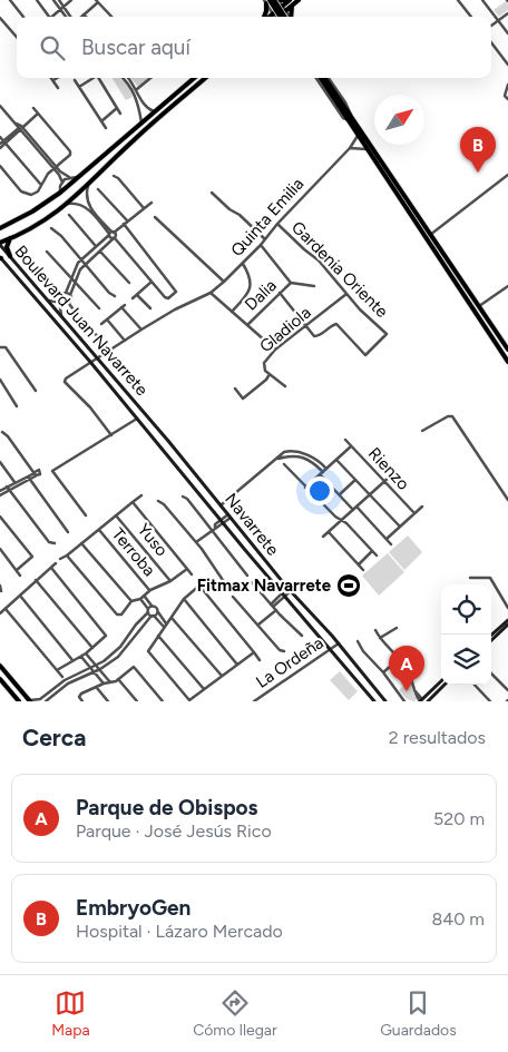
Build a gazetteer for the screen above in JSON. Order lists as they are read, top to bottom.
{
  "streets": {
    "main road": ["Boulevard Juan Navarrete", "Navarrete"],
    "street": [
      "Quinta Emilia",
      "Gardenia Oriente",
      "Dalia",
      "Gladiola",
      "Rienzo",
      "Yuso",
      "Terroba",
      "La Ordeña"
    ]
  },
  "crossings": [
    ["Quinta Emilia", "Gardenia Oriente"],
    ["Quinta Emilia", "Boulevard Juan Navarrete"],
    ["Gardenia Oriente", "Gladiola"],
    ["Boulevard Juan Navarrete", "Navarrete"],
    ["Navarrete", "La Ordeña"]
  ],
  "places": {
    "sports": ["Fitmax Navarrete"]
  },
  "north": "top right",
  "page": {
    "search": "Buscar aquí",
    "pins": ["B", "A"],
    "heading": ["Cerca", "2 resultados"],
    "list": [
      {
        "mark": "A",
        "name": "Parque de Obispos",
        "note": "Parque · José Jesús Rico",
        "value": "520 m"
      },
      {
        "mark": "B",
        "name": "EmbryoGen",
        "note": "Hospital · Lázaro Mercado",
        "value": "840 m"
      }
    ],
    "nav": ["Mapa", "Cómo llegar", "Guardados"]
  }
}
